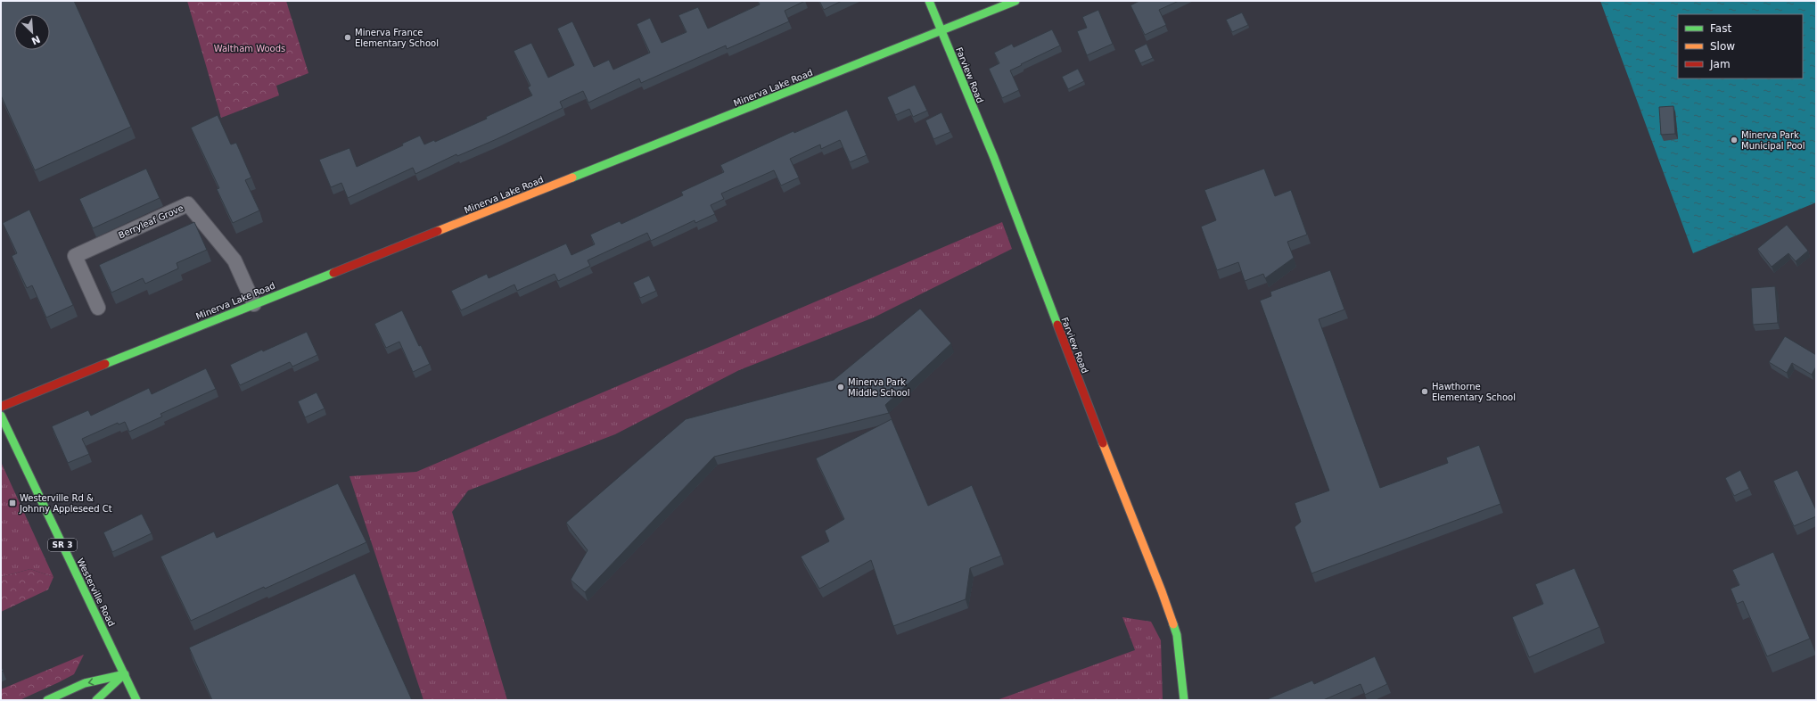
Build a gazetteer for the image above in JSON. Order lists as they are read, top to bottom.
{
  "streets": {
    "street": [
      "Farview Road",
      "Minerva Lake Road",
      "Berryleaf Grove",
      "SR 3",
      "Westerville Road"
    ]
  },
  "crossings": [
    ["Farview Road", "Minerva Lake Road"],
    ["Minerva Lake Road", "Berryleaf Grove"]
  ],
  "parks": ["Waltham Woods"],
  "places": {
    "other": [
      "Minerva France Elementary School",
      "Minerva Park Municipal Pool",
      "Minerva Park Middle School",
      "Hawthorne Elementary School"
    ],
    "transit": ["Westerville Rd & Johnny Appleseed Ct"]
  },
  "legend": ["Fast", "Slow", "Jam"],
  "north": "bottom right"
}
